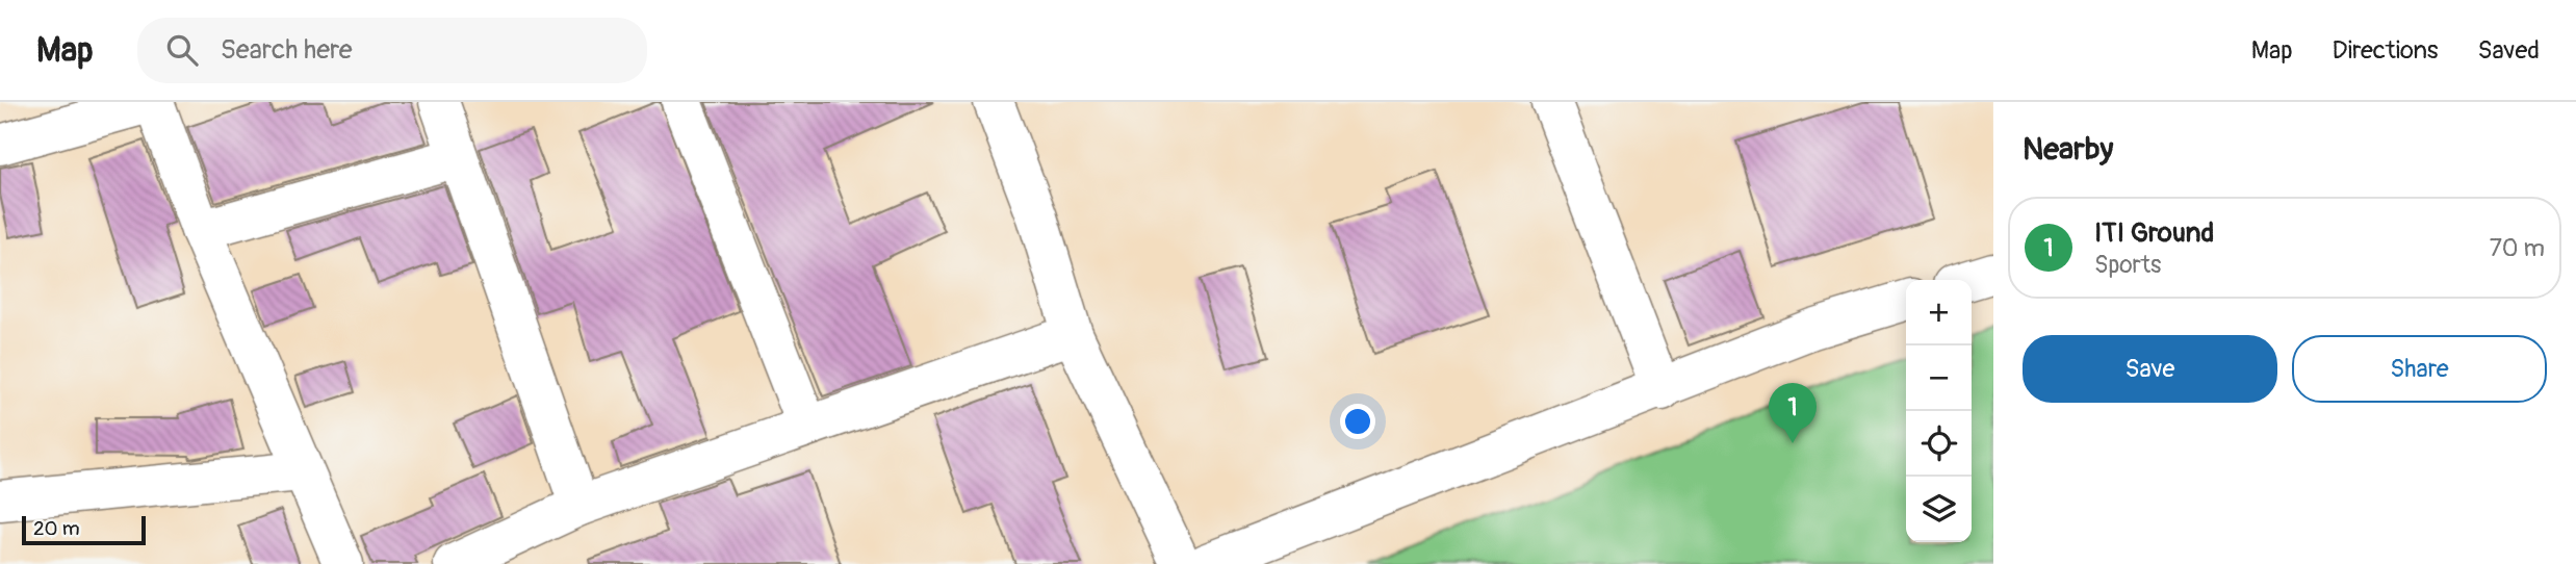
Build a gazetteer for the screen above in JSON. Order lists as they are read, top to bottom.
{
  "scale_bar": "20 m",
  "page": {
    "header": "Map",
    "search": "Search here",
    "nav": ["Map", "Directions", "Saved"],
    "heading": "Nearby",
    "list": [
      {
        "mark": "1",
        "name": "ITI Ground",
        "note": "Sports",
        "value": "70 m"
      }
    ],
    "map_buttons": ["+", "−"],
    "buttons": ["Save", "Share"],
    "pins": "1",
    "scale": "20 m"
  }
}
